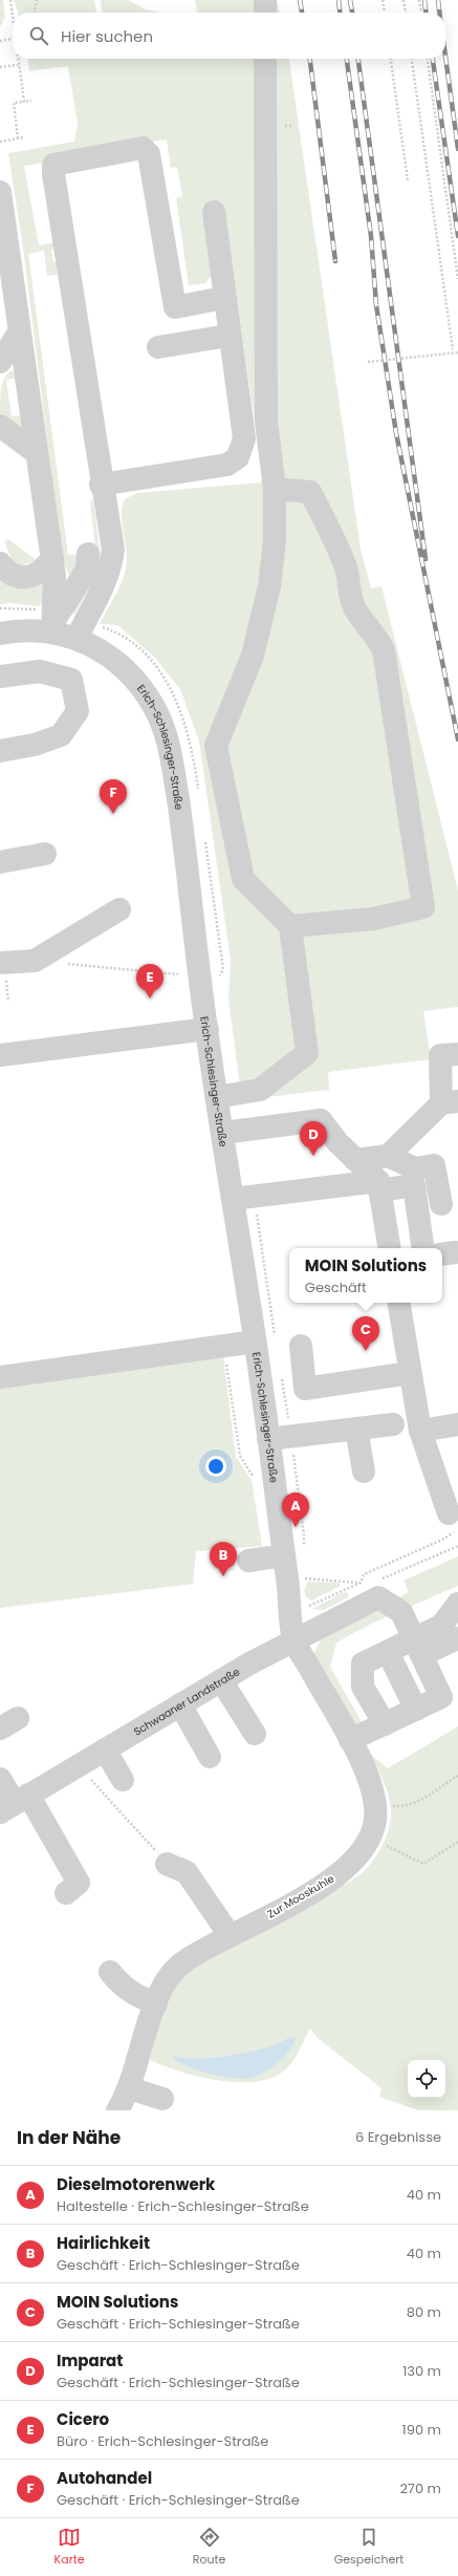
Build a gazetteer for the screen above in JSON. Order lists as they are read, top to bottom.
{
  "streets": {
    "street": ["Erich-Schlesinger-Straße", "Schwaaner Landstraße", "Zur Mooskuhle"]
  },
  "crossings": [
    ["Erich-Schlesinger-Straße", "Schwaaner Landstraße"],
    ["Erich-Schlesinger-Straße", "Zur Mooskuhle"],
    ["Schwaaner Landstraße", "Zur Mooskuhle"]
  ],
  "page": {
    "search": "Hier suchen",
    "pins": [
      "F",
      "E",
      "D",
      "C",
      "A",
      "B"
    ],
    "popup": ["MOIN Solutions", "Geschäft"],
    "heading": ["In der Nähe", "6 Ergebnisse"],
    "list": [
      {
        "mark": "A",
        "name": "Dieselmotorenwerk",
        "note": "Haltestelle · Erich-Schlesinger-Straße",
        "value": "40 m"
      },
      {
        "mark": "B",
        "name": "Hairlichkeit",
        "note": "Geschäft · Erich-Schlesinger-Straße",
        "value": "40 m"
      },
      {
        "mark": "C",
        "name": "MOIN Solutions",
        "note": "Geschäft · Erich-Schlesinger-Straße",
        "value": "80 m"
      },
      {
        "mark": "D",
        "name": "Imparat",
        "note": "Geschäft · Erich-Schlesinger-Straße",
        "value": "130 m"
      },
      {
        "mark": "E",
        "name": "Cicero",
        "note": "Büro · Erich-Schlesinger-Straße",
        "value": "190 m"
      },
      {
        "mark": "F",
        "name": "Autohandel",
        "note": "Geschäft · Erich-Schlesinger-Straße",
        "value": "270 m"
      }
    ],
    "nav": ["Karte", "Route", "Gespeichert"]
  }
}
